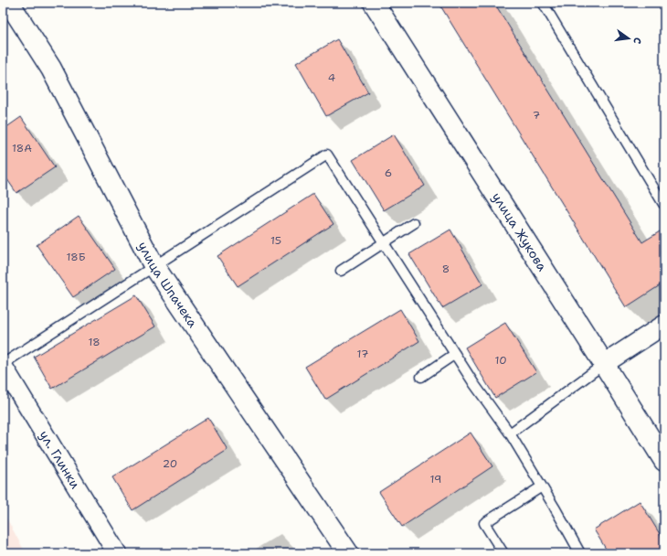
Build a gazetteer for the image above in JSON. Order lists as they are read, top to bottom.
{
  "streets": {
    "street": ["улица Жукова", "улица Шпачека", "ул. Глинки"]
  },
  "house_numbers": [
    "4",
    "7",
    "18А",
    "6",
    "15",
    "18Б",
    "8",
    "18",
    "17",
    "10",
    "20",
    "19"
  ],
  "north": "right"
}
